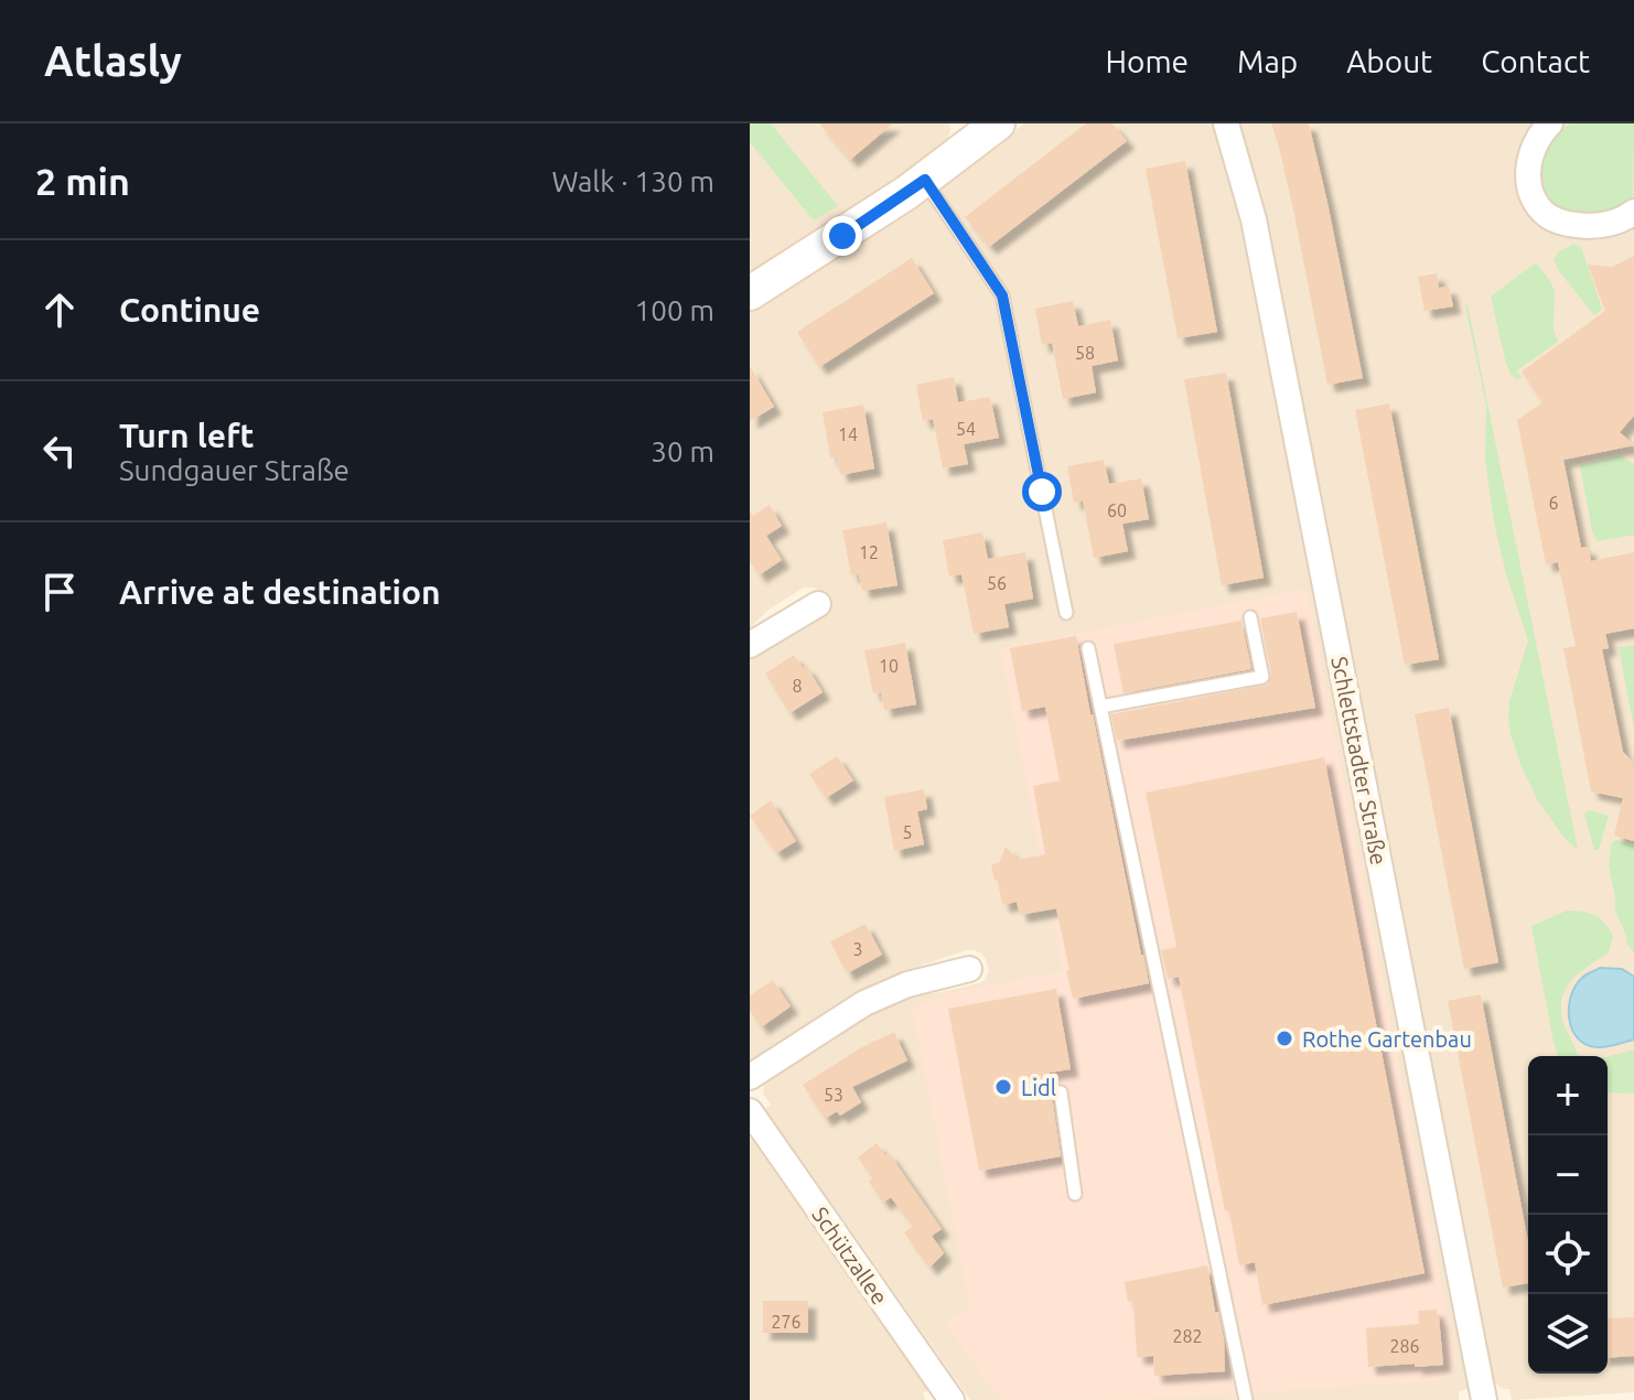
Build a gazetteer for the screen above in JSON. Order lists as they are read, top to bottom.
{
  "streets": {
    "street": ["Schlettstadter Straße", "Schützallee"]
  },
  "places": ["Rothe Gartenbau", "Lidl"],
  "house_numbers": [
    "58",
    "54",
    "14",
    "6",
    "60",
    "12",
    "56",
    "10",
    "8",
    "5",
    "3",
    "53",
    "276",
    "282",
    "286"
  ],
  "page": {
    "header": "Atlasly",
    "nav": [
      "Home",
      "Map",
      "About",
      "Contact"
    ],
    "heading": ["2 min", "Walk · 130 m"],
    "list": [
      ["Continue", "100 m"],
      ["Turn left", "Sundgauer Straße", "30 m"],
      "Arrive at destination"
    ],
    "map_buttons": ["+", "−"]
  }
}
